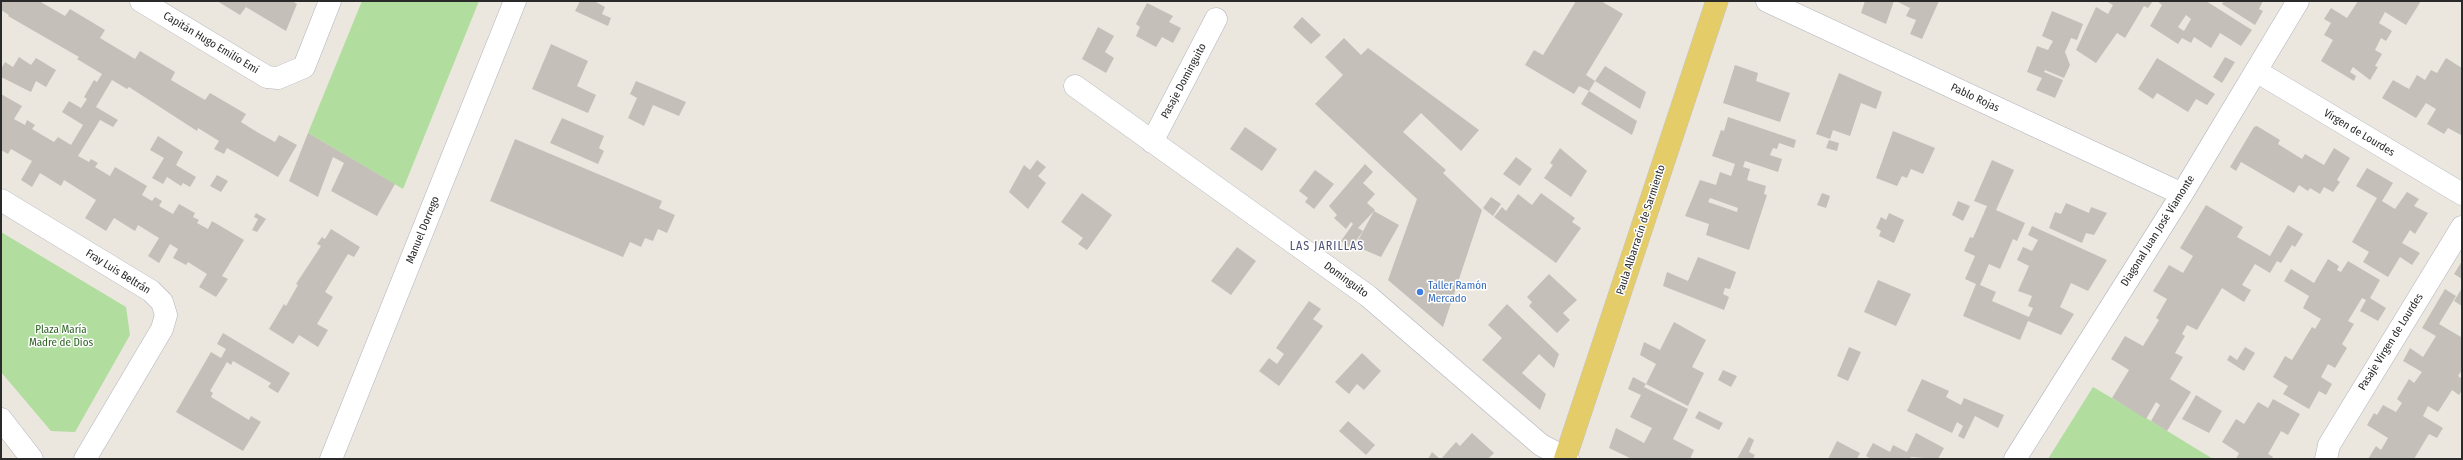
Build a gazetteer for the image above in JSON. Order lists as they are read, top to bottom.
{
  "streets": {
    "main road": ["Paula Albarracín de Sarmiento"],
    "street": [
      "Capitán Hugo Emilio Emi",
      "Pasaje Dominguito",
      "Pablo Rojas",
      "Virgen de Lourdes",
      "Manuel Dorrego",
      "Diagonal Juan José Viamonte",
      "Fray Luis Beltrán",
      "Dominguito",
      "Pasaje Virgen de Lourdes"
    ]
  },
  "crossings": [
    ["Pasaje Dominguito", "Dominguito"],
    ["Pablo Rojas", "Diagonal Juan José Viamonte"],
    ["Virgen de Lourdes", "Diagonal Juan José Viamonte"],
    ["Paula Albarracín de Sarmiento", "Dominguito"]
  ],
  "districts": ["LAS JARILLAS"],
  "parks": ["Plaza María Madre de Dios"],
  "places": ["Taller Ramón Mercado"]
}
